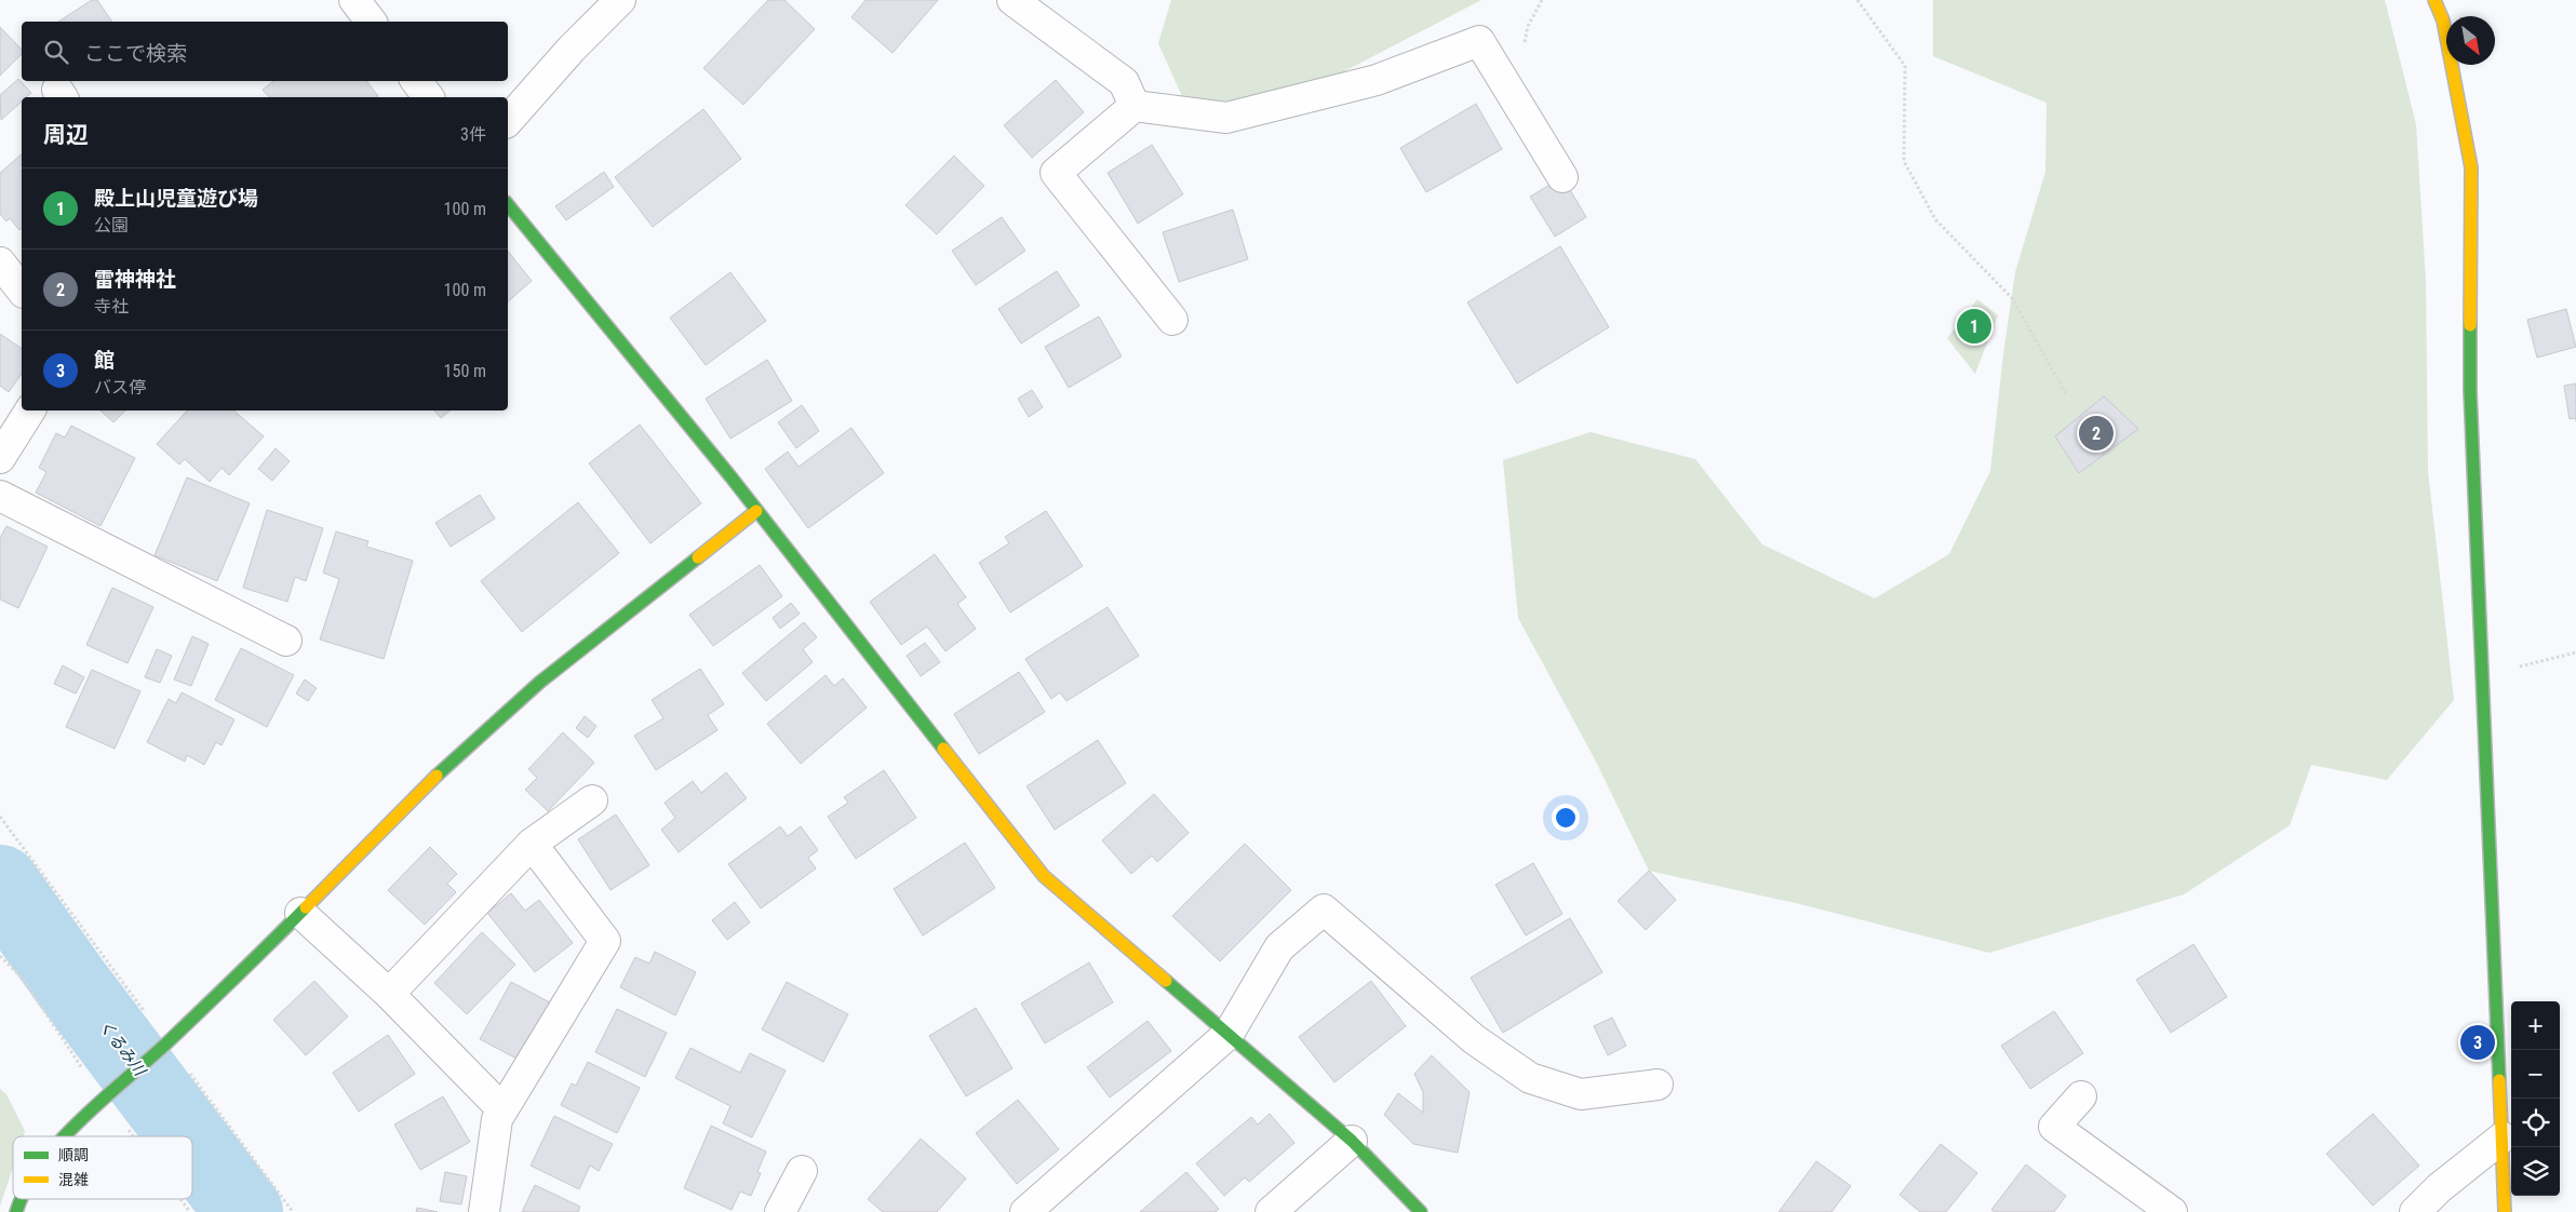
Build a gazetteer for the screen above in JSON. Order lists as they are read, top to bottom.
{
  "water": ["くるみ川"],
  "legend": ["順調", "混雑"],
  "north": "bottom right",
  "page": {
    "search": "ここで検索",
    "heading": ["周辺", "3件"],
    "list": [
      {
        "mark": "1",
        "name": "殿上山児童遊び場",
        "note": "公園",
        "value": "100 m"
      },
      {
        "mark": "2",
        "name": "雷神神社",
        "note": "寺社",
        "value": "100 m"
      },
      {
        "mark": "3",
        "name": "館",
        "note": "バス停",
        "value": "150 m"
      }
    ],
    "pins": ["1", "2", "3"],
    "map_buttons": ["+", "−"]
  }
}
